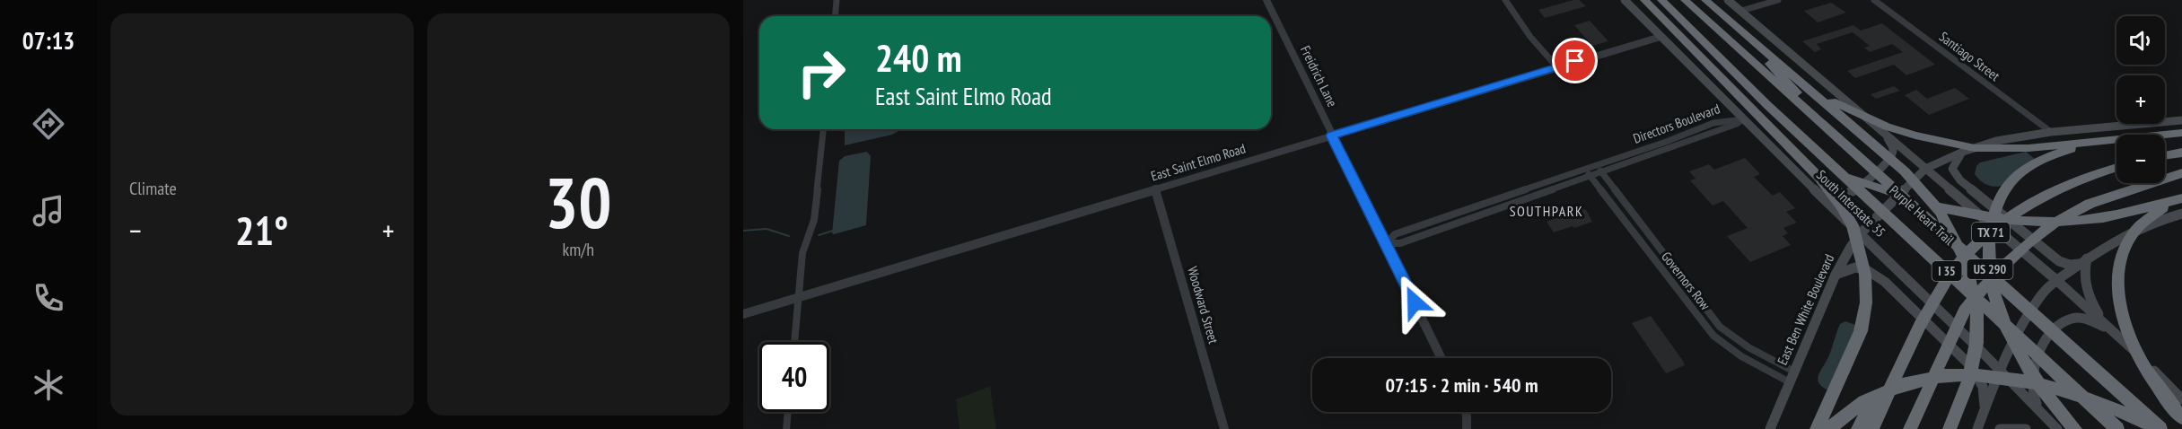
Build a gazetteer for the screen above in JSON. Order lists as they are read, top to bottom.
{
  "streets": {
    "highway": [
      "Purple Heart Trail",
      "TX 71",
      "US 290",
      "I 35"
    ],
    "main road": ["South Interstate 35", "East Ben White Boulevard"],
    "street": [
      "Santiago Street",
      "Freidrich Lane",
      "Directors Boulevard",
      "East Saint Elmo Road",
      "Governors Row",
      "Woodward Street"
    ]
  },
  "crossings": [
    ["Santiago Street", "East Ben White Boulevard"],
    ["Freidrich Lane", "Directors Boulevard"],
    ["Freidrich Lane", "East Saint Elmo Road"],
    ["Directors Boulevard", "South Interstate 35"],
    ["Directors Boulevard", "Governors Row"],
    ["East Saint Elmo Road", "South Interstate 35"],
    ["East Saint Elmo Road", "Woodward Street"],
    ["South Interstate 35", "East Ben White Boulevard"],
    ["Governors Row", "East Ben White Boulevard"]
  ],
  "districts": ["SOUTHPARK"],
  "page": {
    "tabs": "07:13",
    "tile": [
      "Climate",
      ["30", "km/h"]
    ],
    "map_buttons": ["+", "−"],
    "turn": ["240 m", "East Saint Elmo Road"],
    "heat": ["−", "21°", "+"],
    "limit": "40",
    "trip": "07:15 · 2 min · 540 m"
  }
}
